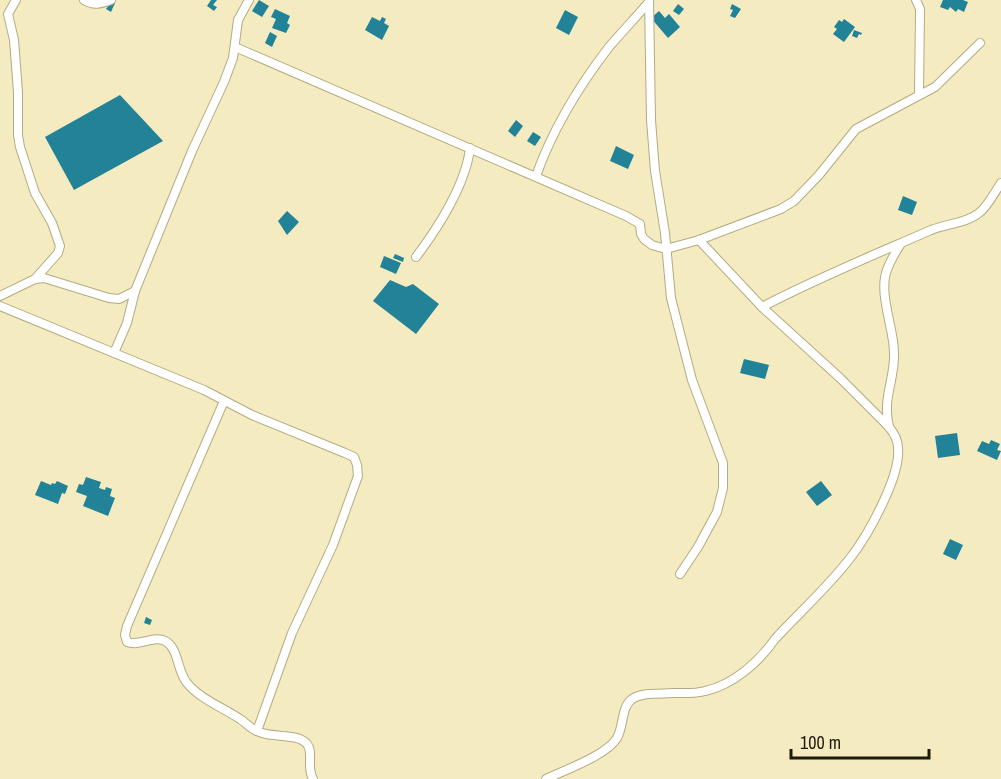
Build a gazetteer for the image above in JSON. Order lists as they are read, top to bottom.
{
  "scale_bar": "100 m"
}
